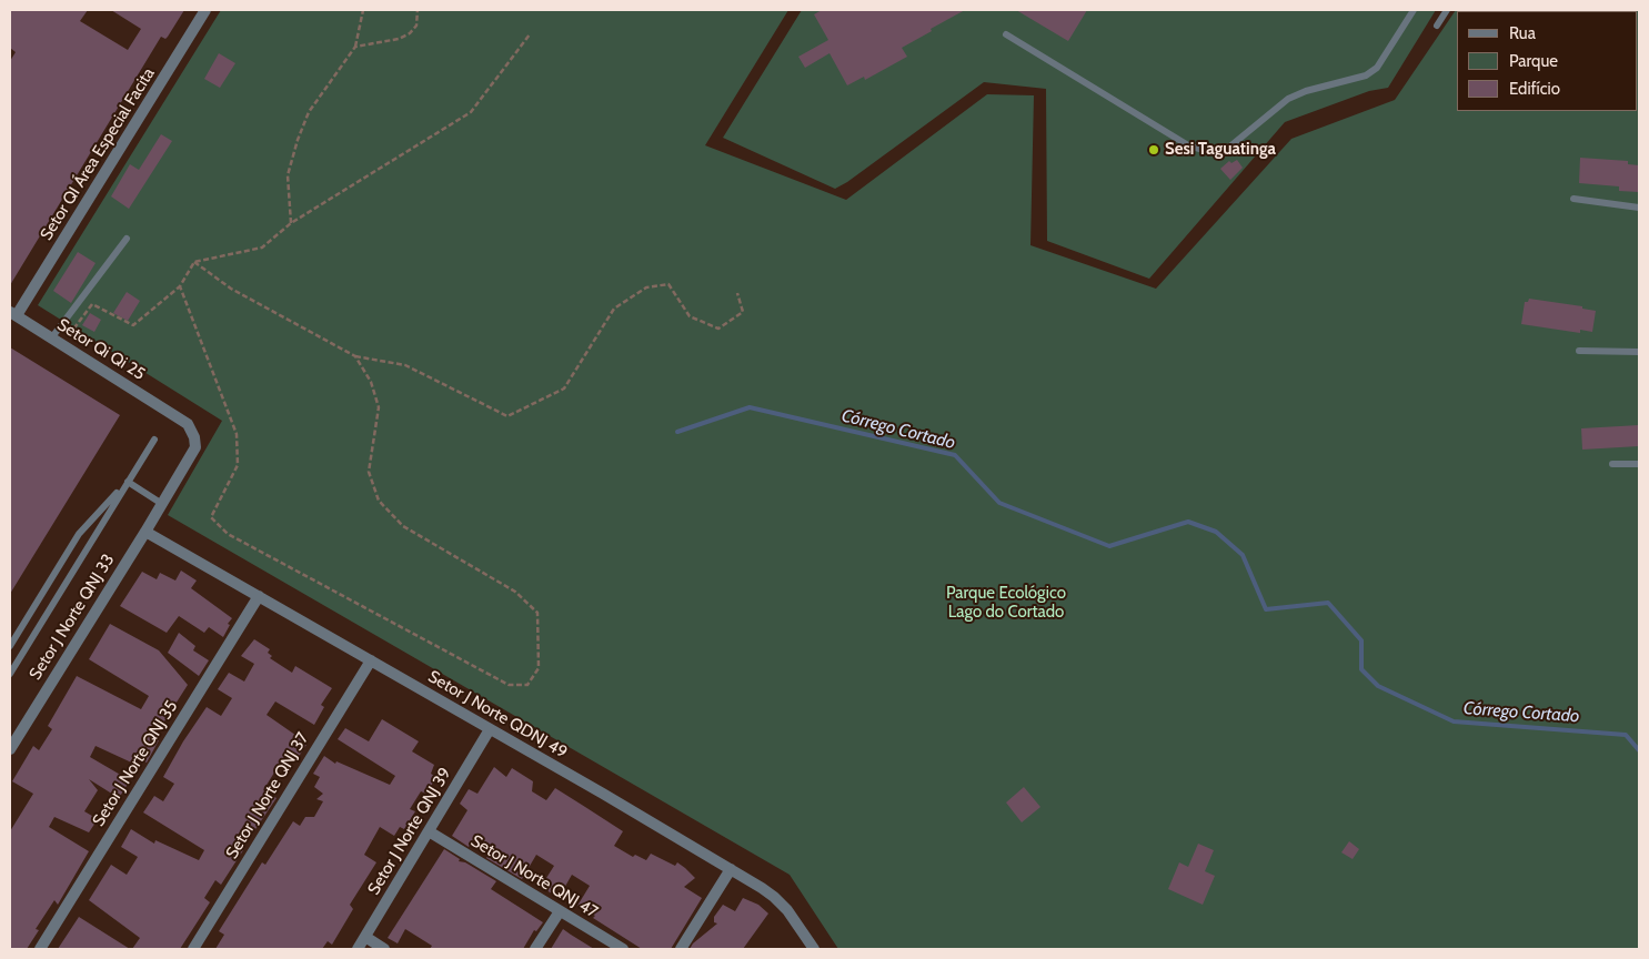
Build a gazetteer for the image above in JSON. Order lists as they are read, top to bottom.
{
  "streets": {
    "street": [
      "Setor QI Área Especial Facita",
      "Setor Qi Qi 25",
      "Setor J Norte QNJ 33",
      "Setor J Norte QDNJ 49",
      "Setor J Norte QNJ 35",
      "Setor J Norte QNJ 37",
      "Setor J Norte QNJ 39",
      "Setor J Norte QNJ 47"
    ]
  },
  "crossings": [
    ["Setor QI Área Especial Facita", "Setor Qi Qi 25"],
    ["Setor Qi Qi 25", "Setor J Norte QNJ 33"],
    ["Setor J Norte QNJ 33", "Setor J Norte QDNJ 49"],
    ["Setor J Norte QDNJ 49", "Setor J Norte QNJ 35"],
    ["Setor J Norte QDNJ 49", "Setor J Norte QNJ 37"],
    ["Setor J Norte QDNJ 49", "Setor J Norte QNJ 39"],
    ["Setor J Norte QNJ 39", "Setor J Norte QNJ 47"]
  ],
  "water": ["Córrego Cortado"],
  "parks": ["Parque Ecológico Lago do Cortado"],
  "places": ["Sesi Taguatinga"],
  "legend": ["Rua", "Parque", "Edifício"]
}
